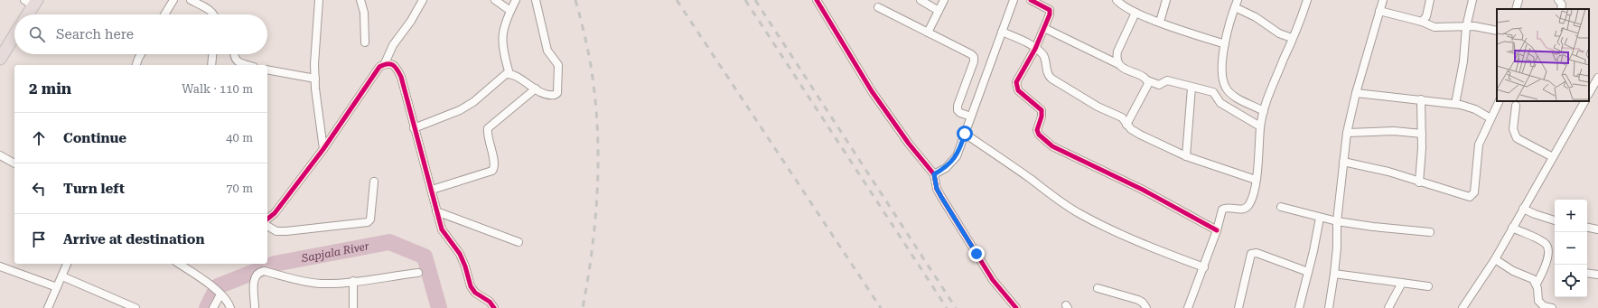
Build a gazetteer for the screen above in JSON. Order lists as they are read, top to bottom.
{
  "water": ["Sapjala River"],
  "page": {
    "search": "Search here",
    "heading": ["2 min", "Walk · 110 m"],
    "list": [
      ["Continue", "40 m"],
      ["Turn left", "70 m"],
      "Arrive at destination"
    ],
    "map_buttons": ["+", "−"]
  }
}
